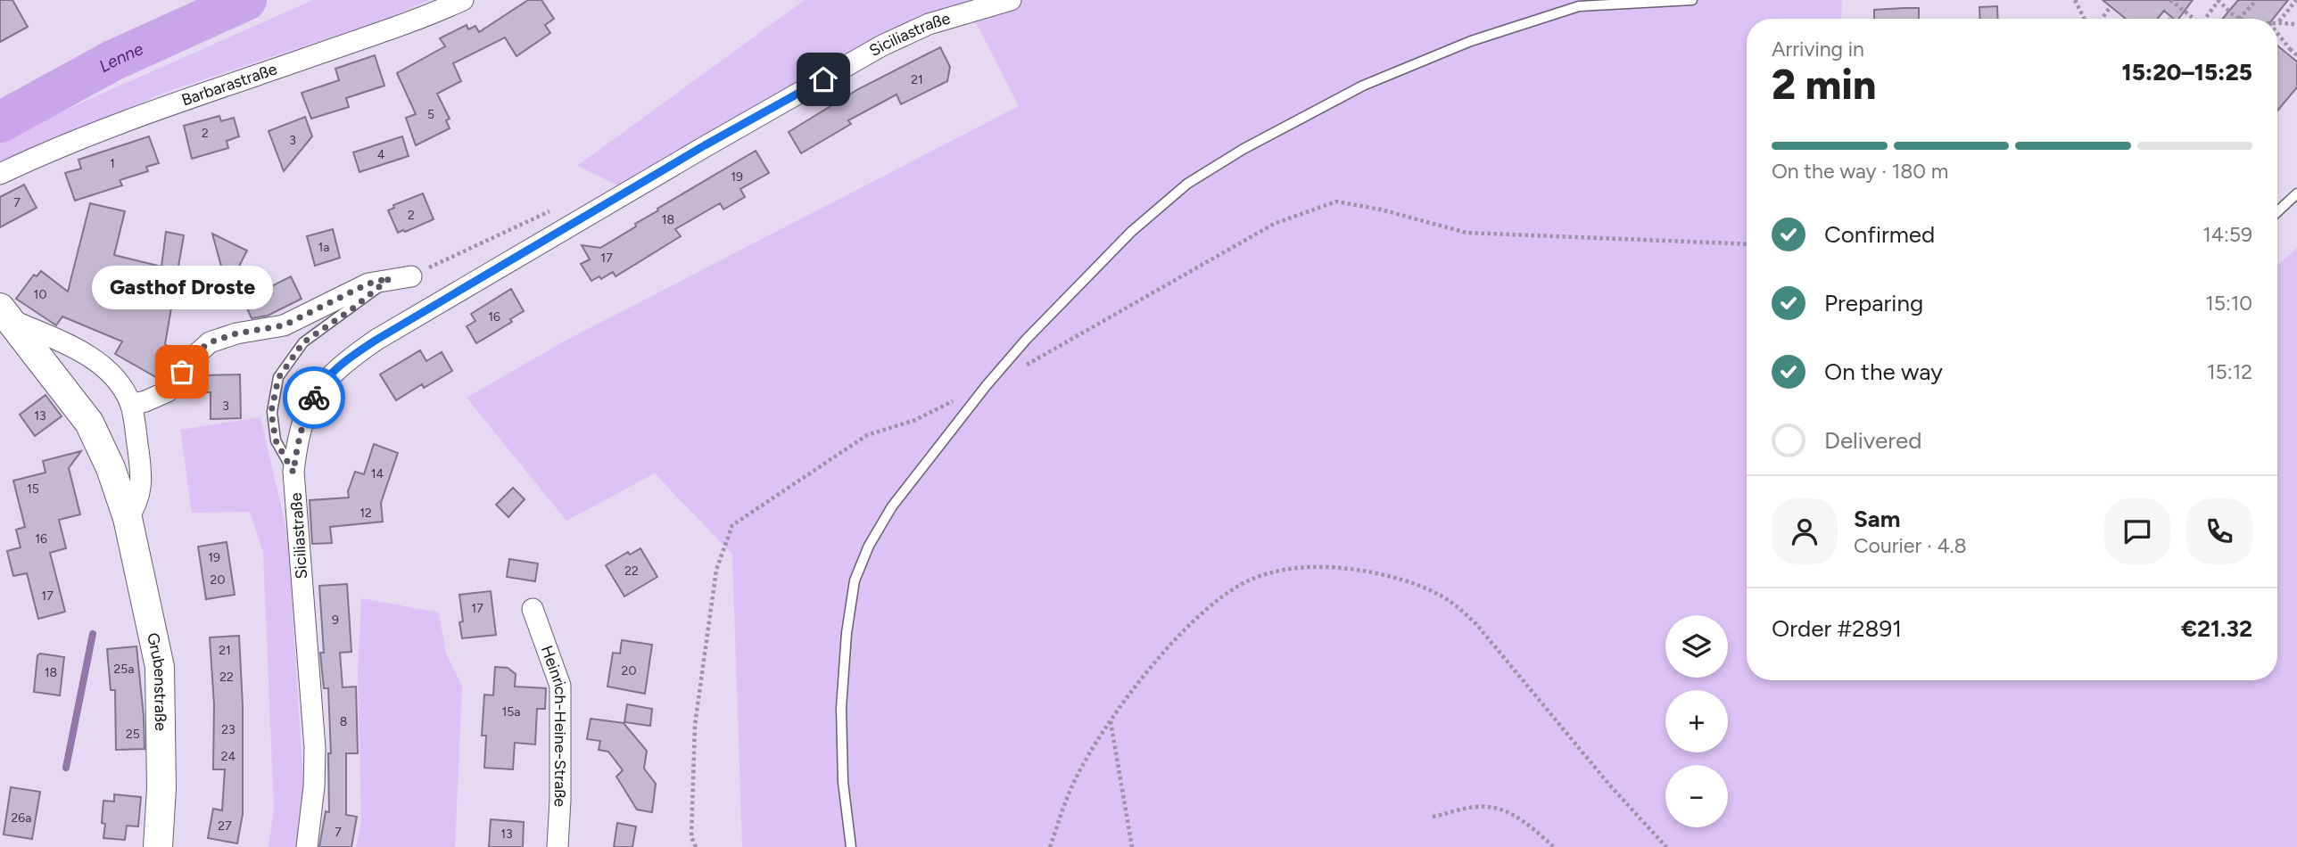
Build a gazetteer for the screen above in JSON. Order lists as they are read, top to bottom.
{
  "streets": {
    "main road": ["Grubenstraße"],
    "street": ["Siciliastraße", "Barbarastraße", "Heinrich-Heine-Straße"]
  },
  "water": ["Lenne"],
  "places": ["Gasthof Droste"],
  "house_numbers": [
    "21",
    "5",
    "2",
    "3",
    "4",
    "1",
    "19",
    "7",
    "2",
    "18",
    "1a",
    "17",
    "10",
    "16",
    "3",
    "13",
    "14",
    "15",
    "12",
    "16",
    "19",
    "22",
    "20",
    "17",
    "17",
    "9",
    "21",
    "25a",
    "20",
    "18",
    "22",
    "15a",
    "8",
    "23",
    "25",
    "24",
    "26a",
    "27",
    "7",
    "13"
  ],
  "page": {
    "heading": ["2 min", "Arriving in", "15:20–15:25"],
    "panel": [
      "Sam",
      "Courier · 4.8",
      "Order #2891",
      "€21.32"
    ],
    "bar": "On the way · 180 m",
    "list": [
      ["Confirmed", "14:59"],
      ["Preparing", "15:10"],
      ["On the way", "15:12"],
      "Delivered"
    ],
    "bubble": "Gasthof Droste",
    "map_buttons": ["+", "−"]
  }
}
